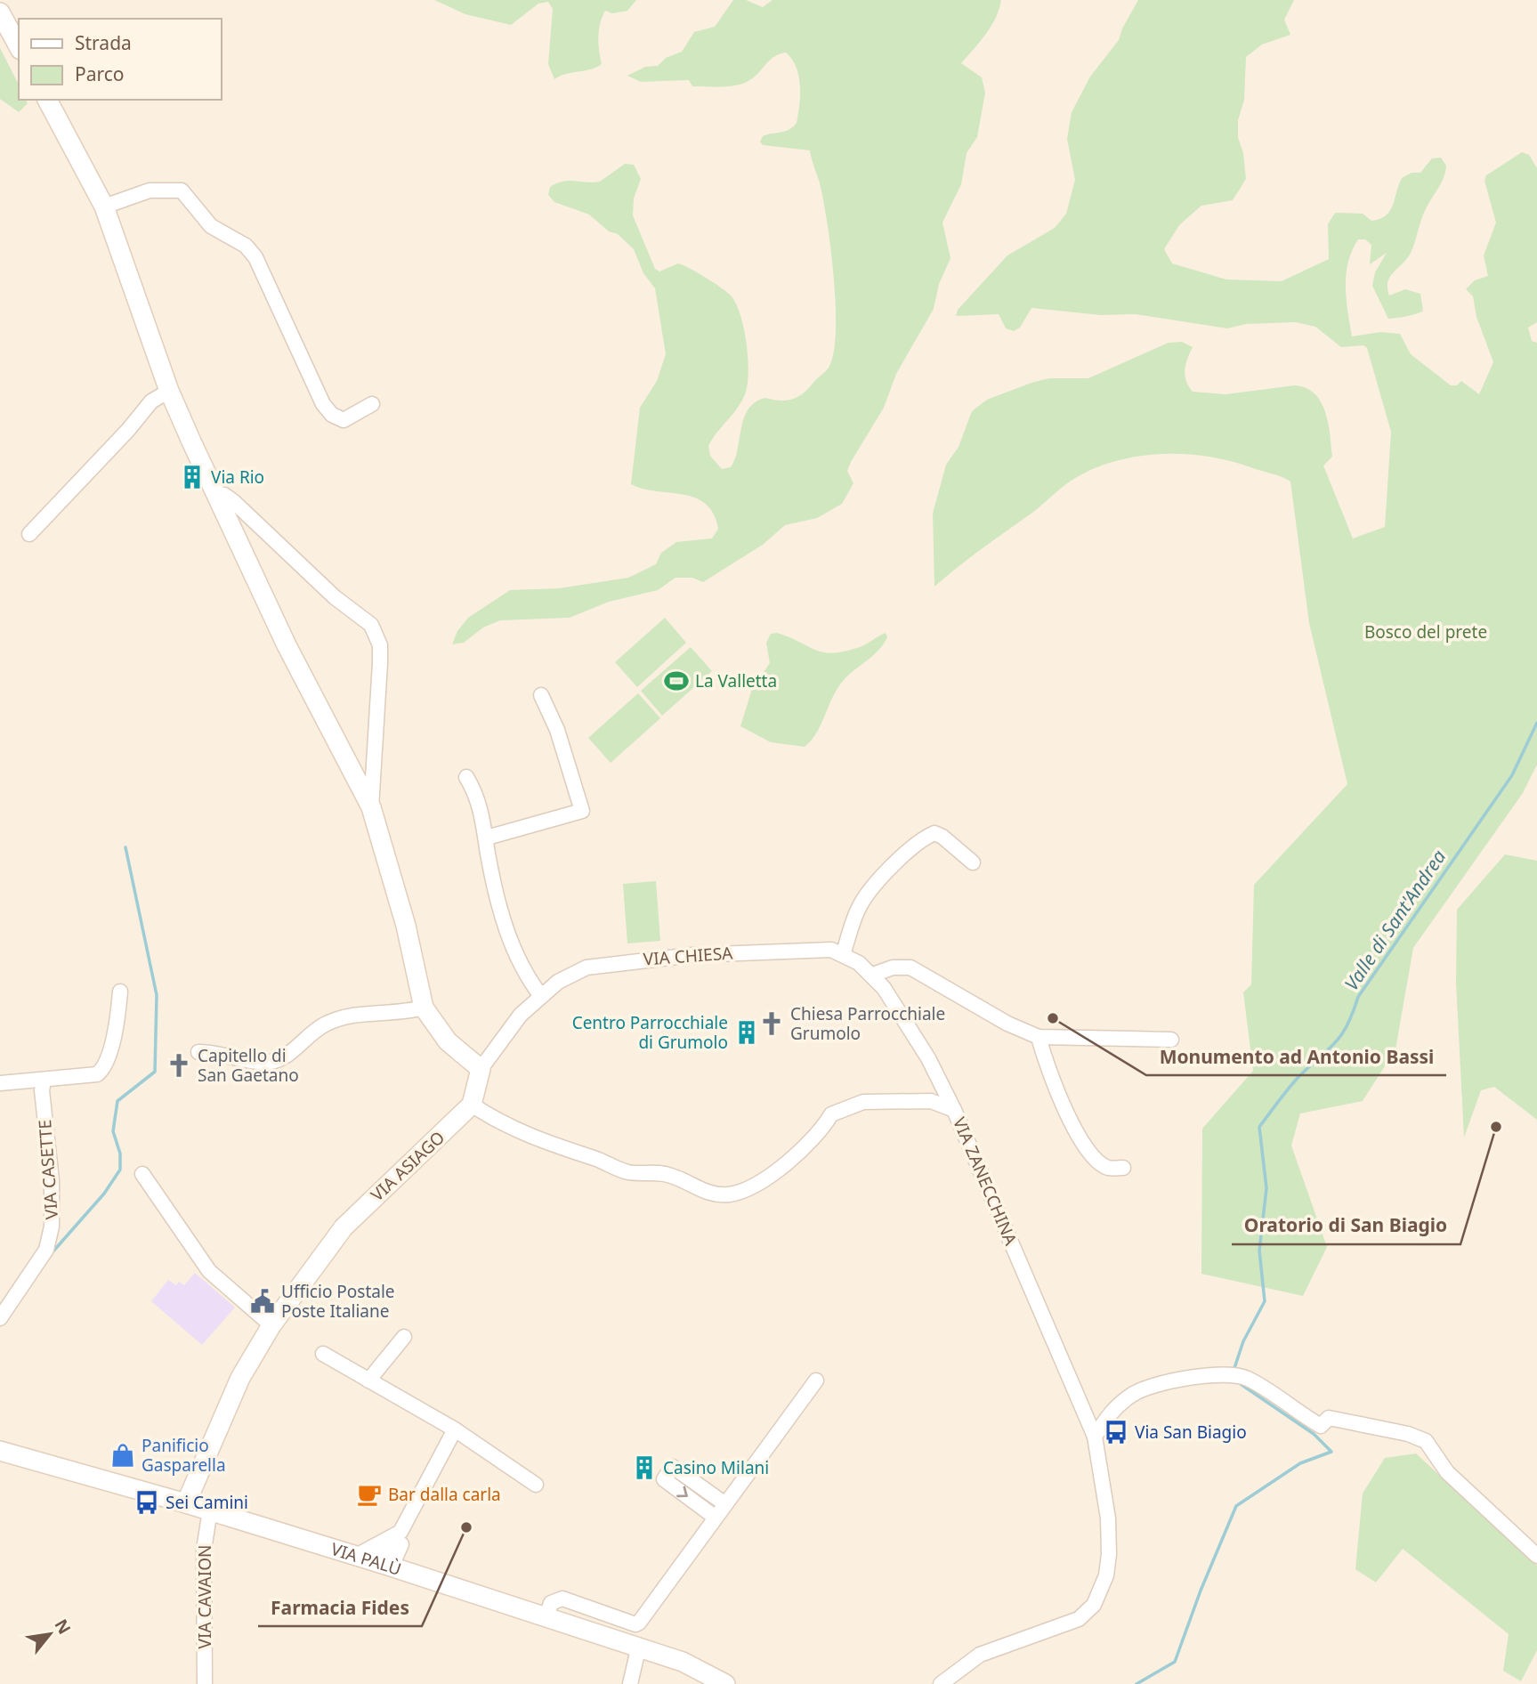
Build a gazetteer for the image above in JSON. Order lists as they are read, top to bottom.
{
  "streets": {
    "street": [
      "VIA CHIESA",
      "VIA ASIAGO",
      "VIA CASETTE",
      "VIA ZANECCHINA",
      "VIA PALÙ",
      "VIA CAVAION"
    ]
  },
  "crossings": [
    ["VIA CHIESA", "VIA ZANECCHINA"],
    ["VIA ASIAGO", "VIA ZANECCHINA"],
    ["VIA ASIAGO", "VIA PALÙ"],
    ["VIA PALÙ", "VIA CAVAION"]
  ],
  "water": ["Valle di Sant'Andrea"],
  "parks": ["Bosco del prete"],
  "places": {
    "building": ["Via Rio", "Centro Parrocchiale di Grumolo", "Casino Milani"],
    "sports": ["La Valletta"],
    "other": ["Monumento ad Antonio Bassi", "Oratorio di San Biagio", "Farmacia Fides"],
    "church": ["Chiesa Parrocchiale Grumolo", "Capitello di San Gaetano"],
    "public building": ["Ufficio Postale Poste Italiane"],
    "bus stop": ["Via San Biagio", "Sei Camini"],
    "shop": ["Panificio Gasparella"],
    "cafe": ["Bar dalla carla"]
  },
  "legend": ["Strada", "Parco"],
  "north": "top right"
}
